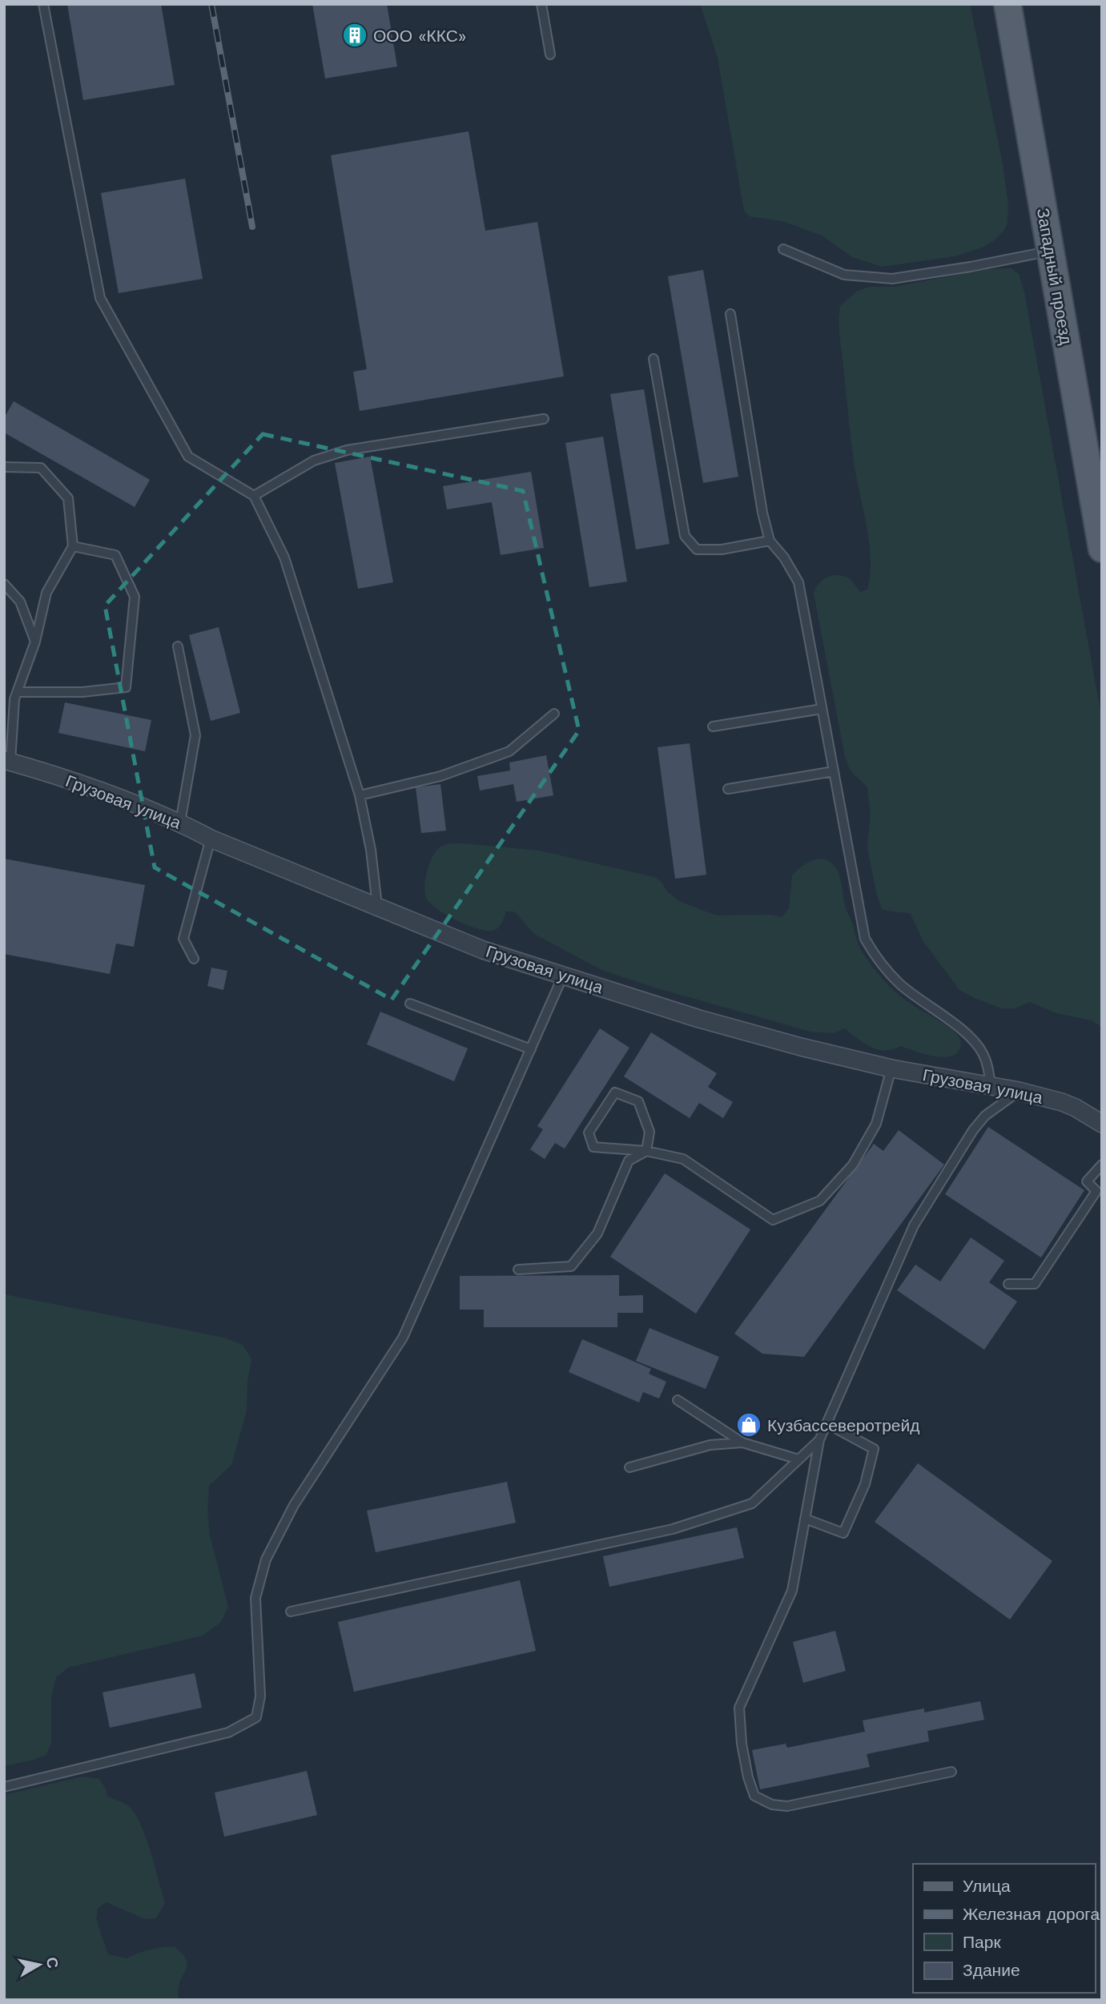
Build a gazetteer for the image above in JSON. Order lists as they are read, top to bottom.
{
  "streets": {
    "main road": ["Западный проезд"],
    "street": ["Грузовая улица"]
  },
  "places": {
    "building": ["ООО «ККС»"],
    "shop": ["Кузбассеверотрейд"]
  },
  "legend": [
    "Улица",
    "Железная дорога",
    "Парк",
    "Здание"
  ],
  "north": "right"
}
